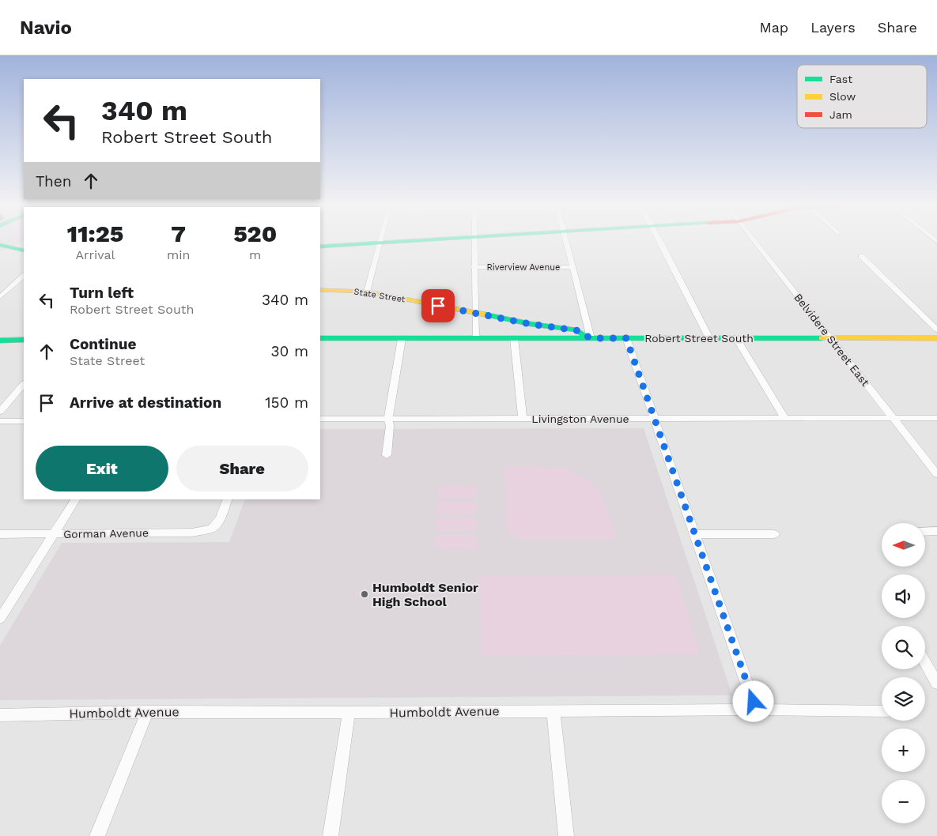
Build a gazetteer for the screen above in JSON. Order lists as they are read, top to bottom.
{
  "streets": {
    "street": [
      "Riverview Avenue",
      "State Street",
      "Robert Street South",
      "Belvidere Street East",
      "Livingston Avenue",
      "Gorman Avenue",
      "Humboldt Avenue"
    ]
  },
  "crossings": [
    ["State Street", "Robert Street South"],
    ["Robert Street South", "Belvidere Street East"],
    ["Belvidere Street East", "Livingston Avenue"]
  ],
  "places": ["Humboldt Senior High School"],
  "legend": ["Fast", "Slow", "Jam"],
  "north": "left",
  "page": {
    "header": "Navio",
    "nav": ["Map", "Layers", "Share"],
    "turn": ["340 m", "Robert Street South"],
    "then": "Then",
    "eta": [
      "11:25",
      "Arrival",
      "7",
      "min",
      "520",
      "m"
    ],
    "list": [
      {
        "name": "Turn left",
        "note": "Robert Street South",
        "value": "340 m"
      },
      {
        "name": "Continue",
        "note": "State Street",
        "value": "30 m"
      },
      {
        "name": "Arrive at destination",
        "value": "150 m"
      }
    ],
    "buttons": ["Exit", "Share"],
    "map_buttons": ["+", "−"]
  }
}
